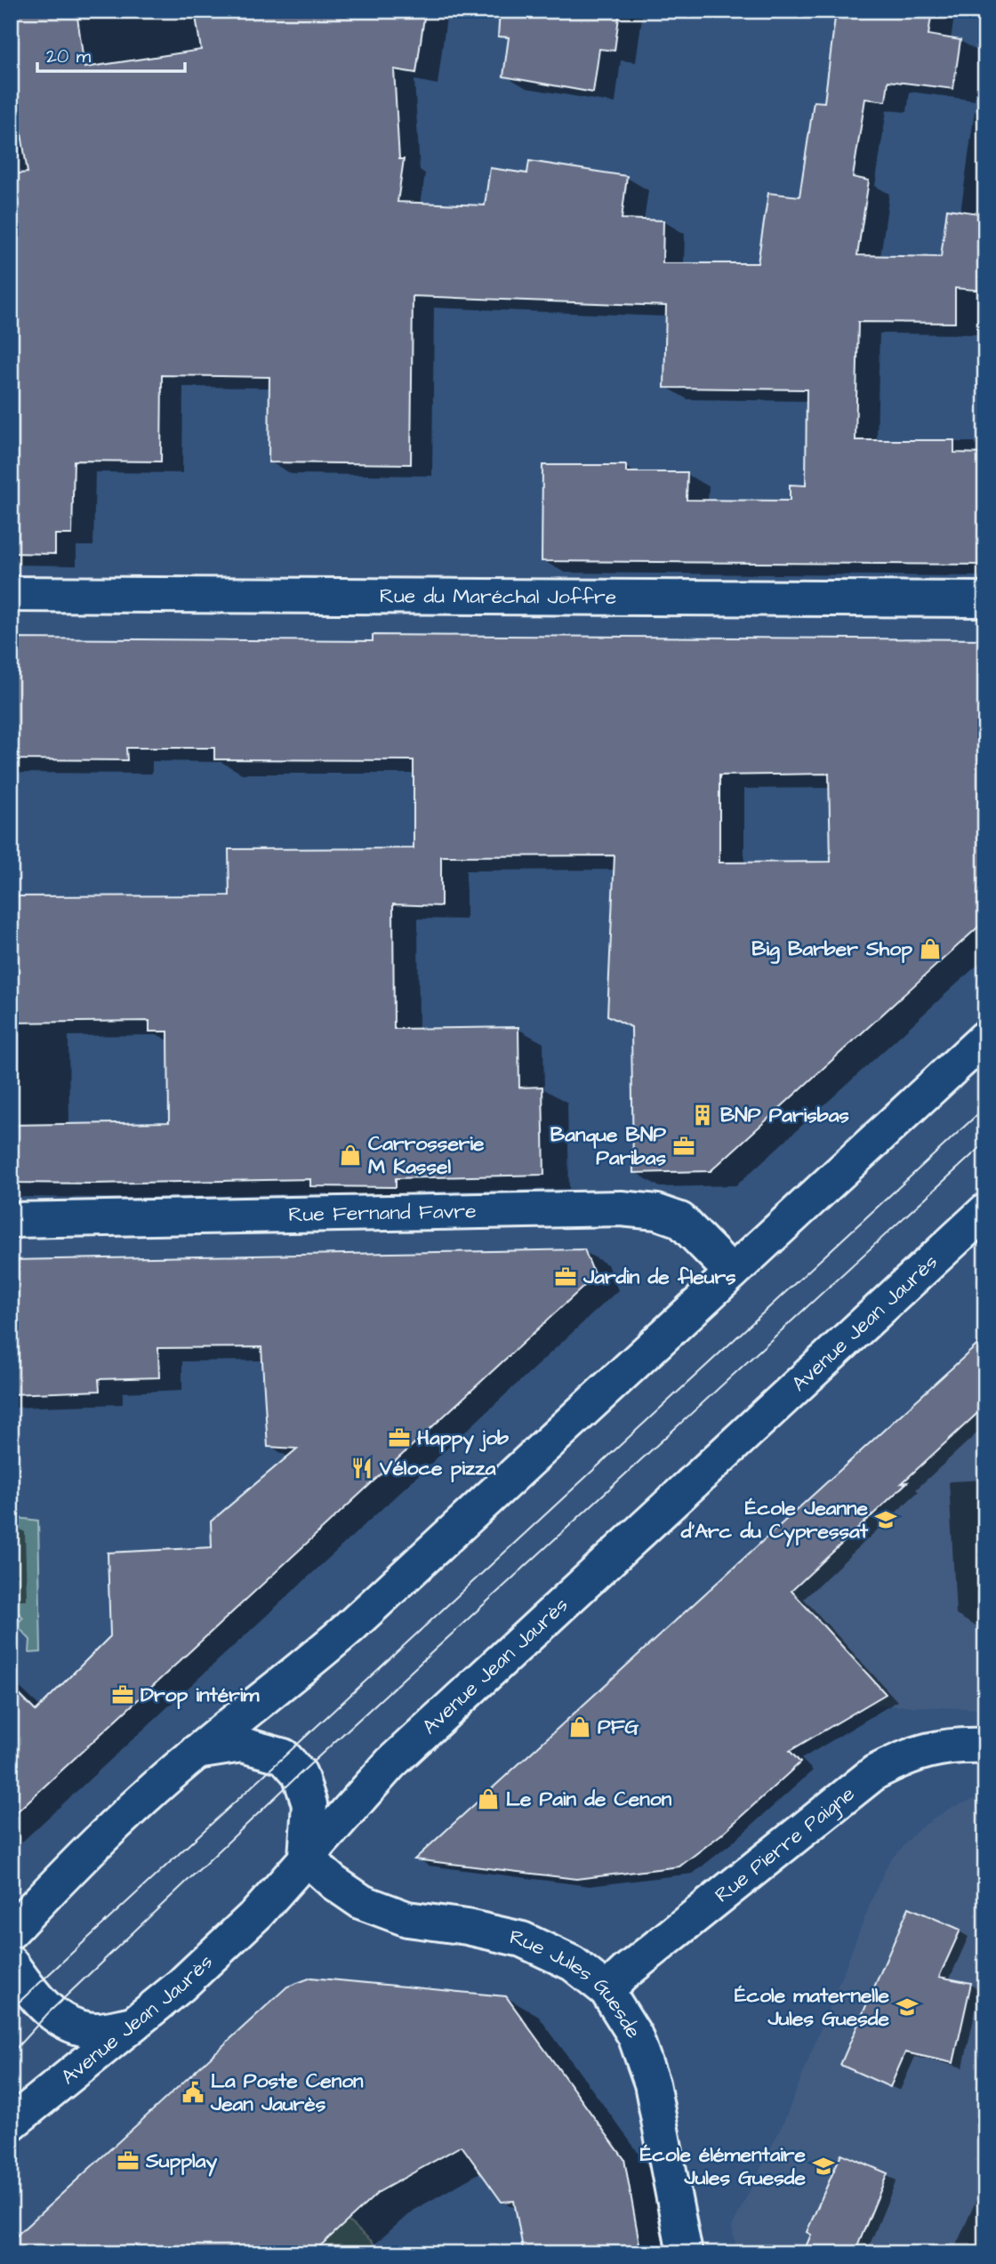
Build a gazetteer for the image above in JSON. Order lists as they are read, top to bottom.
{
  "streets": {
    "street": [
      "Rue du Maréchal Joffre",
      "Rue Fernand Favre",
      "Avenue Jean Jaurès",
      "Rue Pierre Paigne",
      "Rue Jules Guesde"
    ]
  },
  "crossings": [
    ["Avenue Jean Jaurès", "Rue Jules Guesde"],
    ["Rue Pierre Paigne", "Rue Jules Guesde"]
  ],
  "places": {
    "shop": [
      "Big Barber Shop",
      "Carrosserie M Kassel",
      "PFG",
      "Le Pain de Cenon"
    ],
    "building": ["BNP Parisbas"],
    "office": [
      "Banque BNP Paribas",
      "Jardin de fleurs",
      "Happy job",
      "Drop intérim",
      "Supplay"
    ],
    "restaurant": ["Véloce pizza"],
    "school or university": ["École Jeanne d'Arc du Cypressat", "École maternelle Jules Guesde", "École élémentaire Jules Guesde"],
    "public building": ["La Poste Cenon Jean Jaurès"]
  },
  "scale_bar": "20 m"
}
